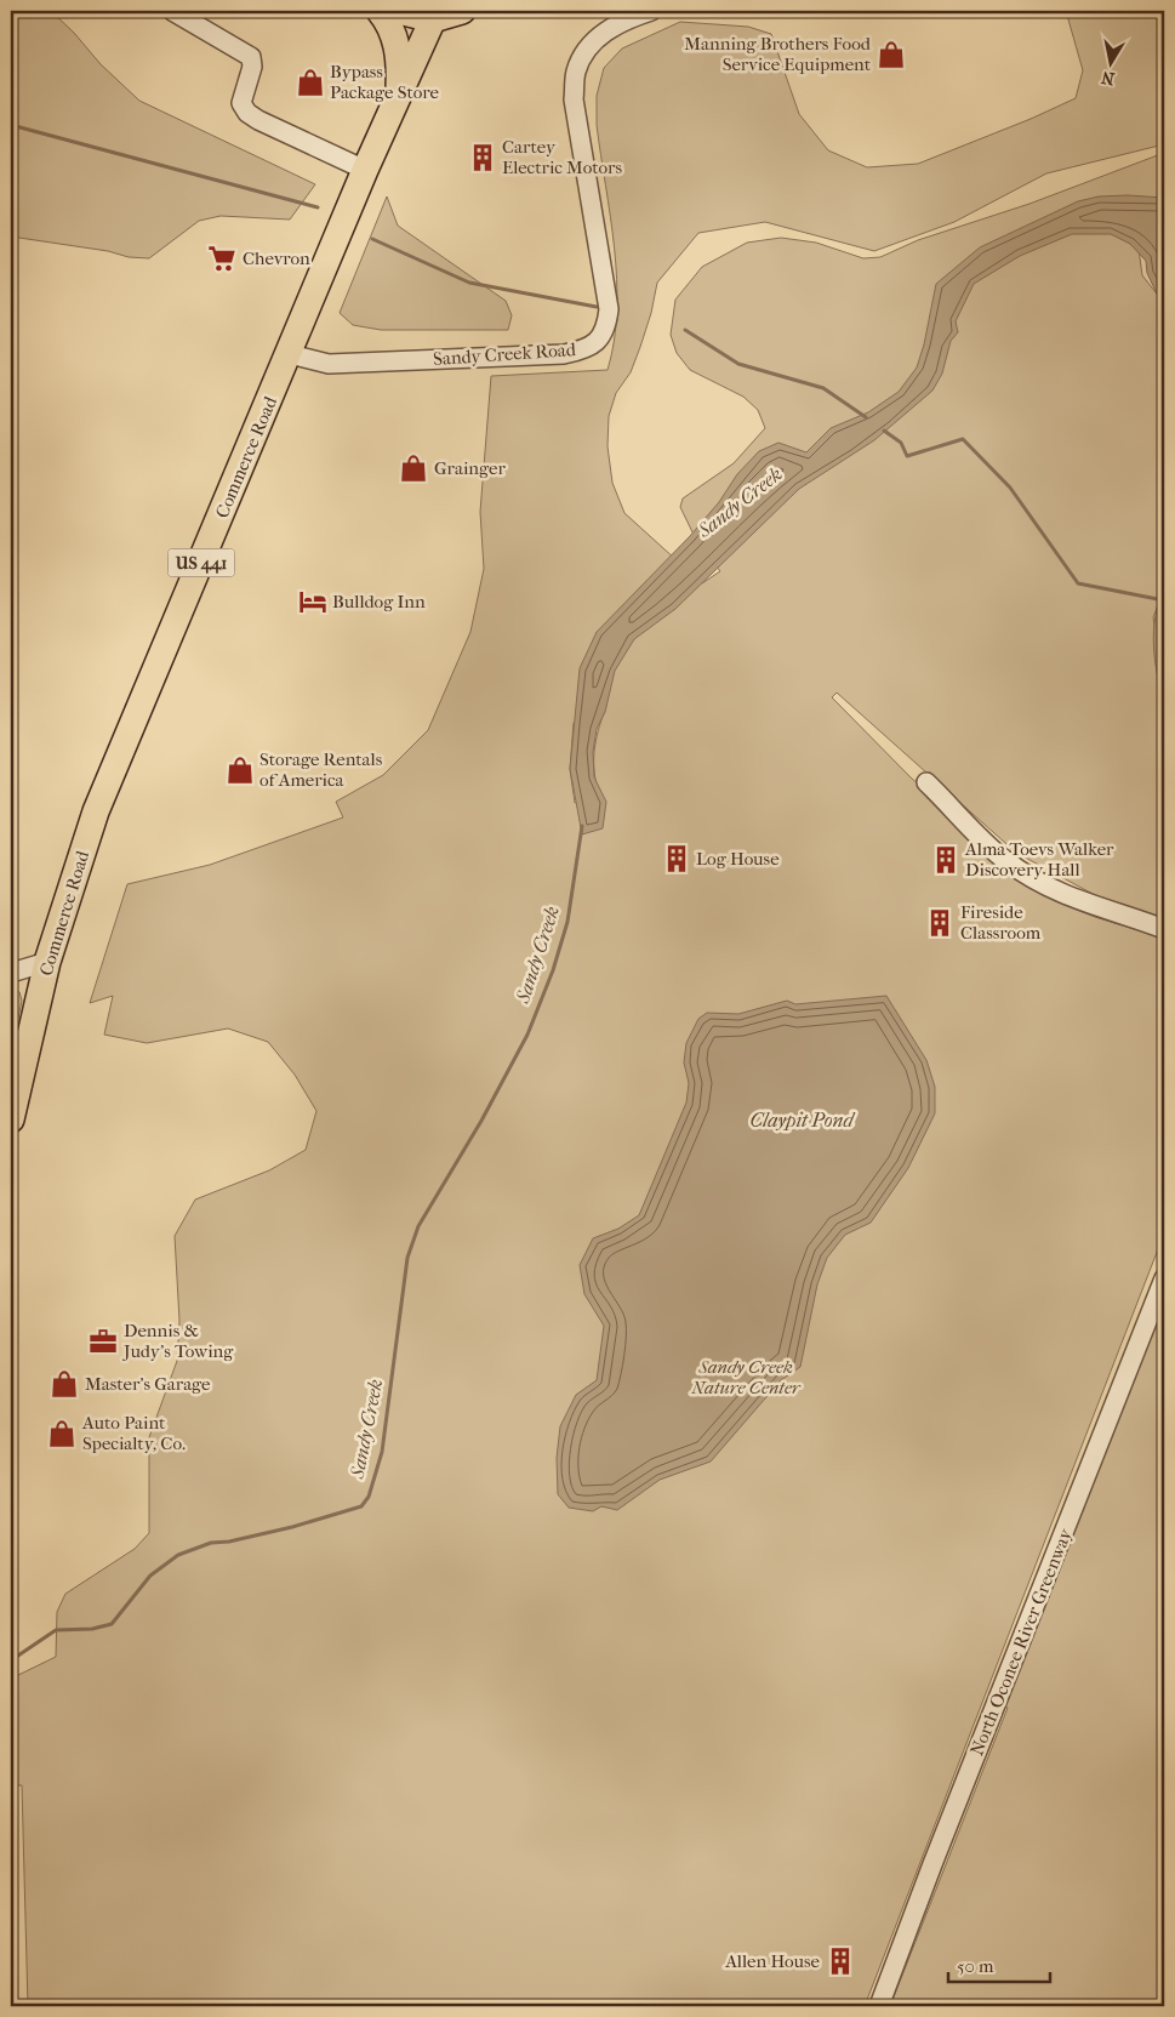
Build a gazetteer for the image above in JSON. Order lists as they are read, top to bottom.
{
  "streets": {
    "highway": ["Commerce Road", "US 441"],
    "street": ["Sandy Creek Road", "North Oconee River Greenway"]
  },
  "crossings": [
    ["Sandy Creek Road", "Commerce Road"]
  ],
  "water": ["Sandy Creek", "Claypit Pond"],
  "parks": ["Sandy Creek Nature Center"],
  "places": {
    "shop": [
      "Manning Brothers Food Service Equipment",
      "Bypass Package Store",
      "Grainger",
      "Storage Rentals of America",
      "Master's Garage",
      "Auto Paint Specialty, Co."
    ],
    "building": [
      "Cartey Electric Motors",
      "Log House",
      "Alma Toevs Walker Discovery Hall",
      "Fireside Classroom",
      "Allen House"
    ],
    "supermarket": ["Chevron"],
    "hotel": ["Bulldog Inn"],
    "office": ["Dennis & Judy's Towing"]
  },
  "scale_bar": "50 m",
  "north": "bottom"
}
